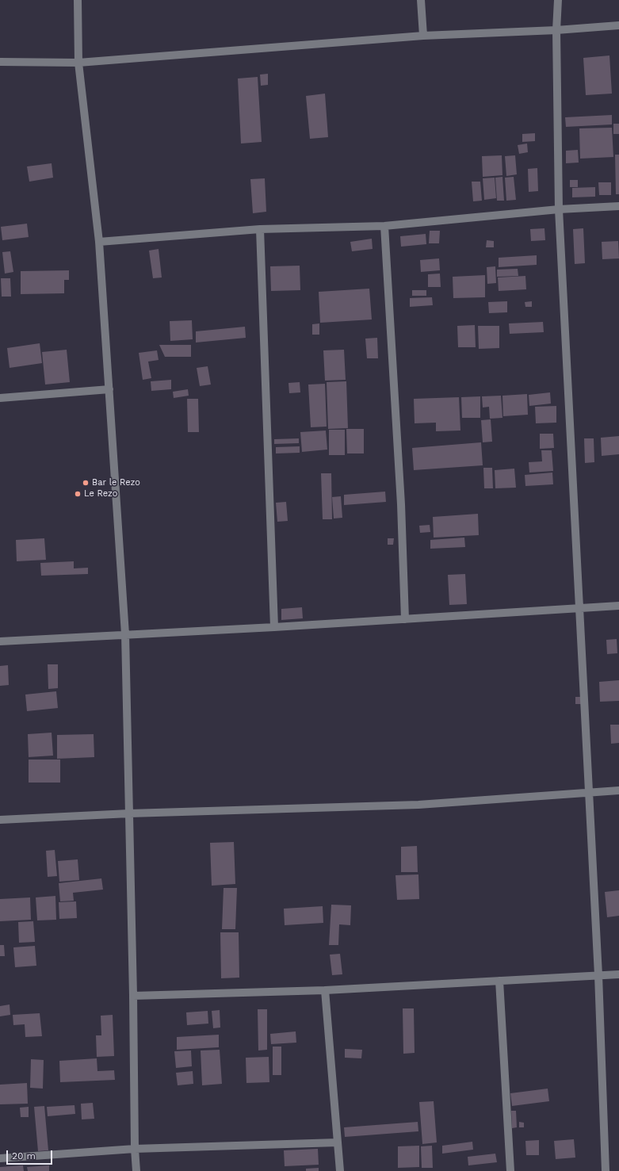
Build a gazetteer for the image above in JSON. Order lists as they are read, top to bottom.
{
  "places": ["Bar le Rezo", "Le Rezo"],
  "scale_bar": "20 m"
}
